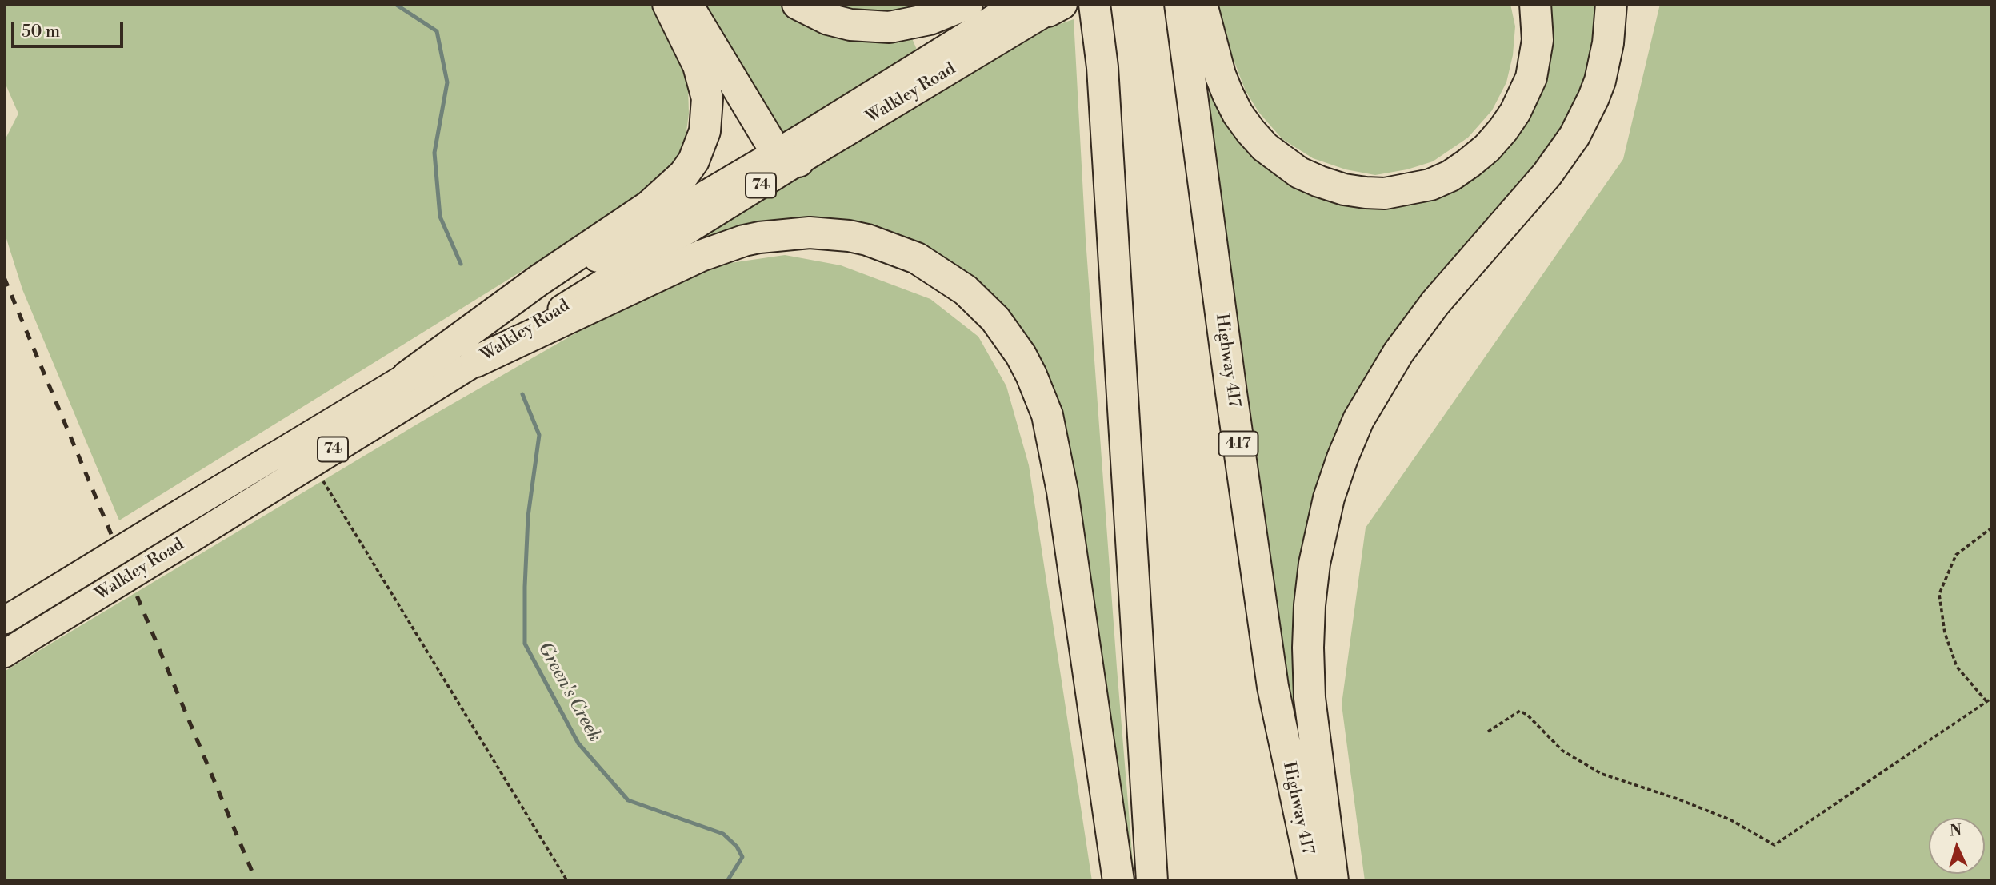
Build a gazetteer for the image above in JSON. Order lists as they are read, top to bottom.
{
  "streets": {
    "highway": ["Highway 417", "417"],
    "main road": ["Walkley Road", "74"]
  },
  "water": ["Green's Creek"],
  "scale_bar": "50 m",
  "north": "top"
}
